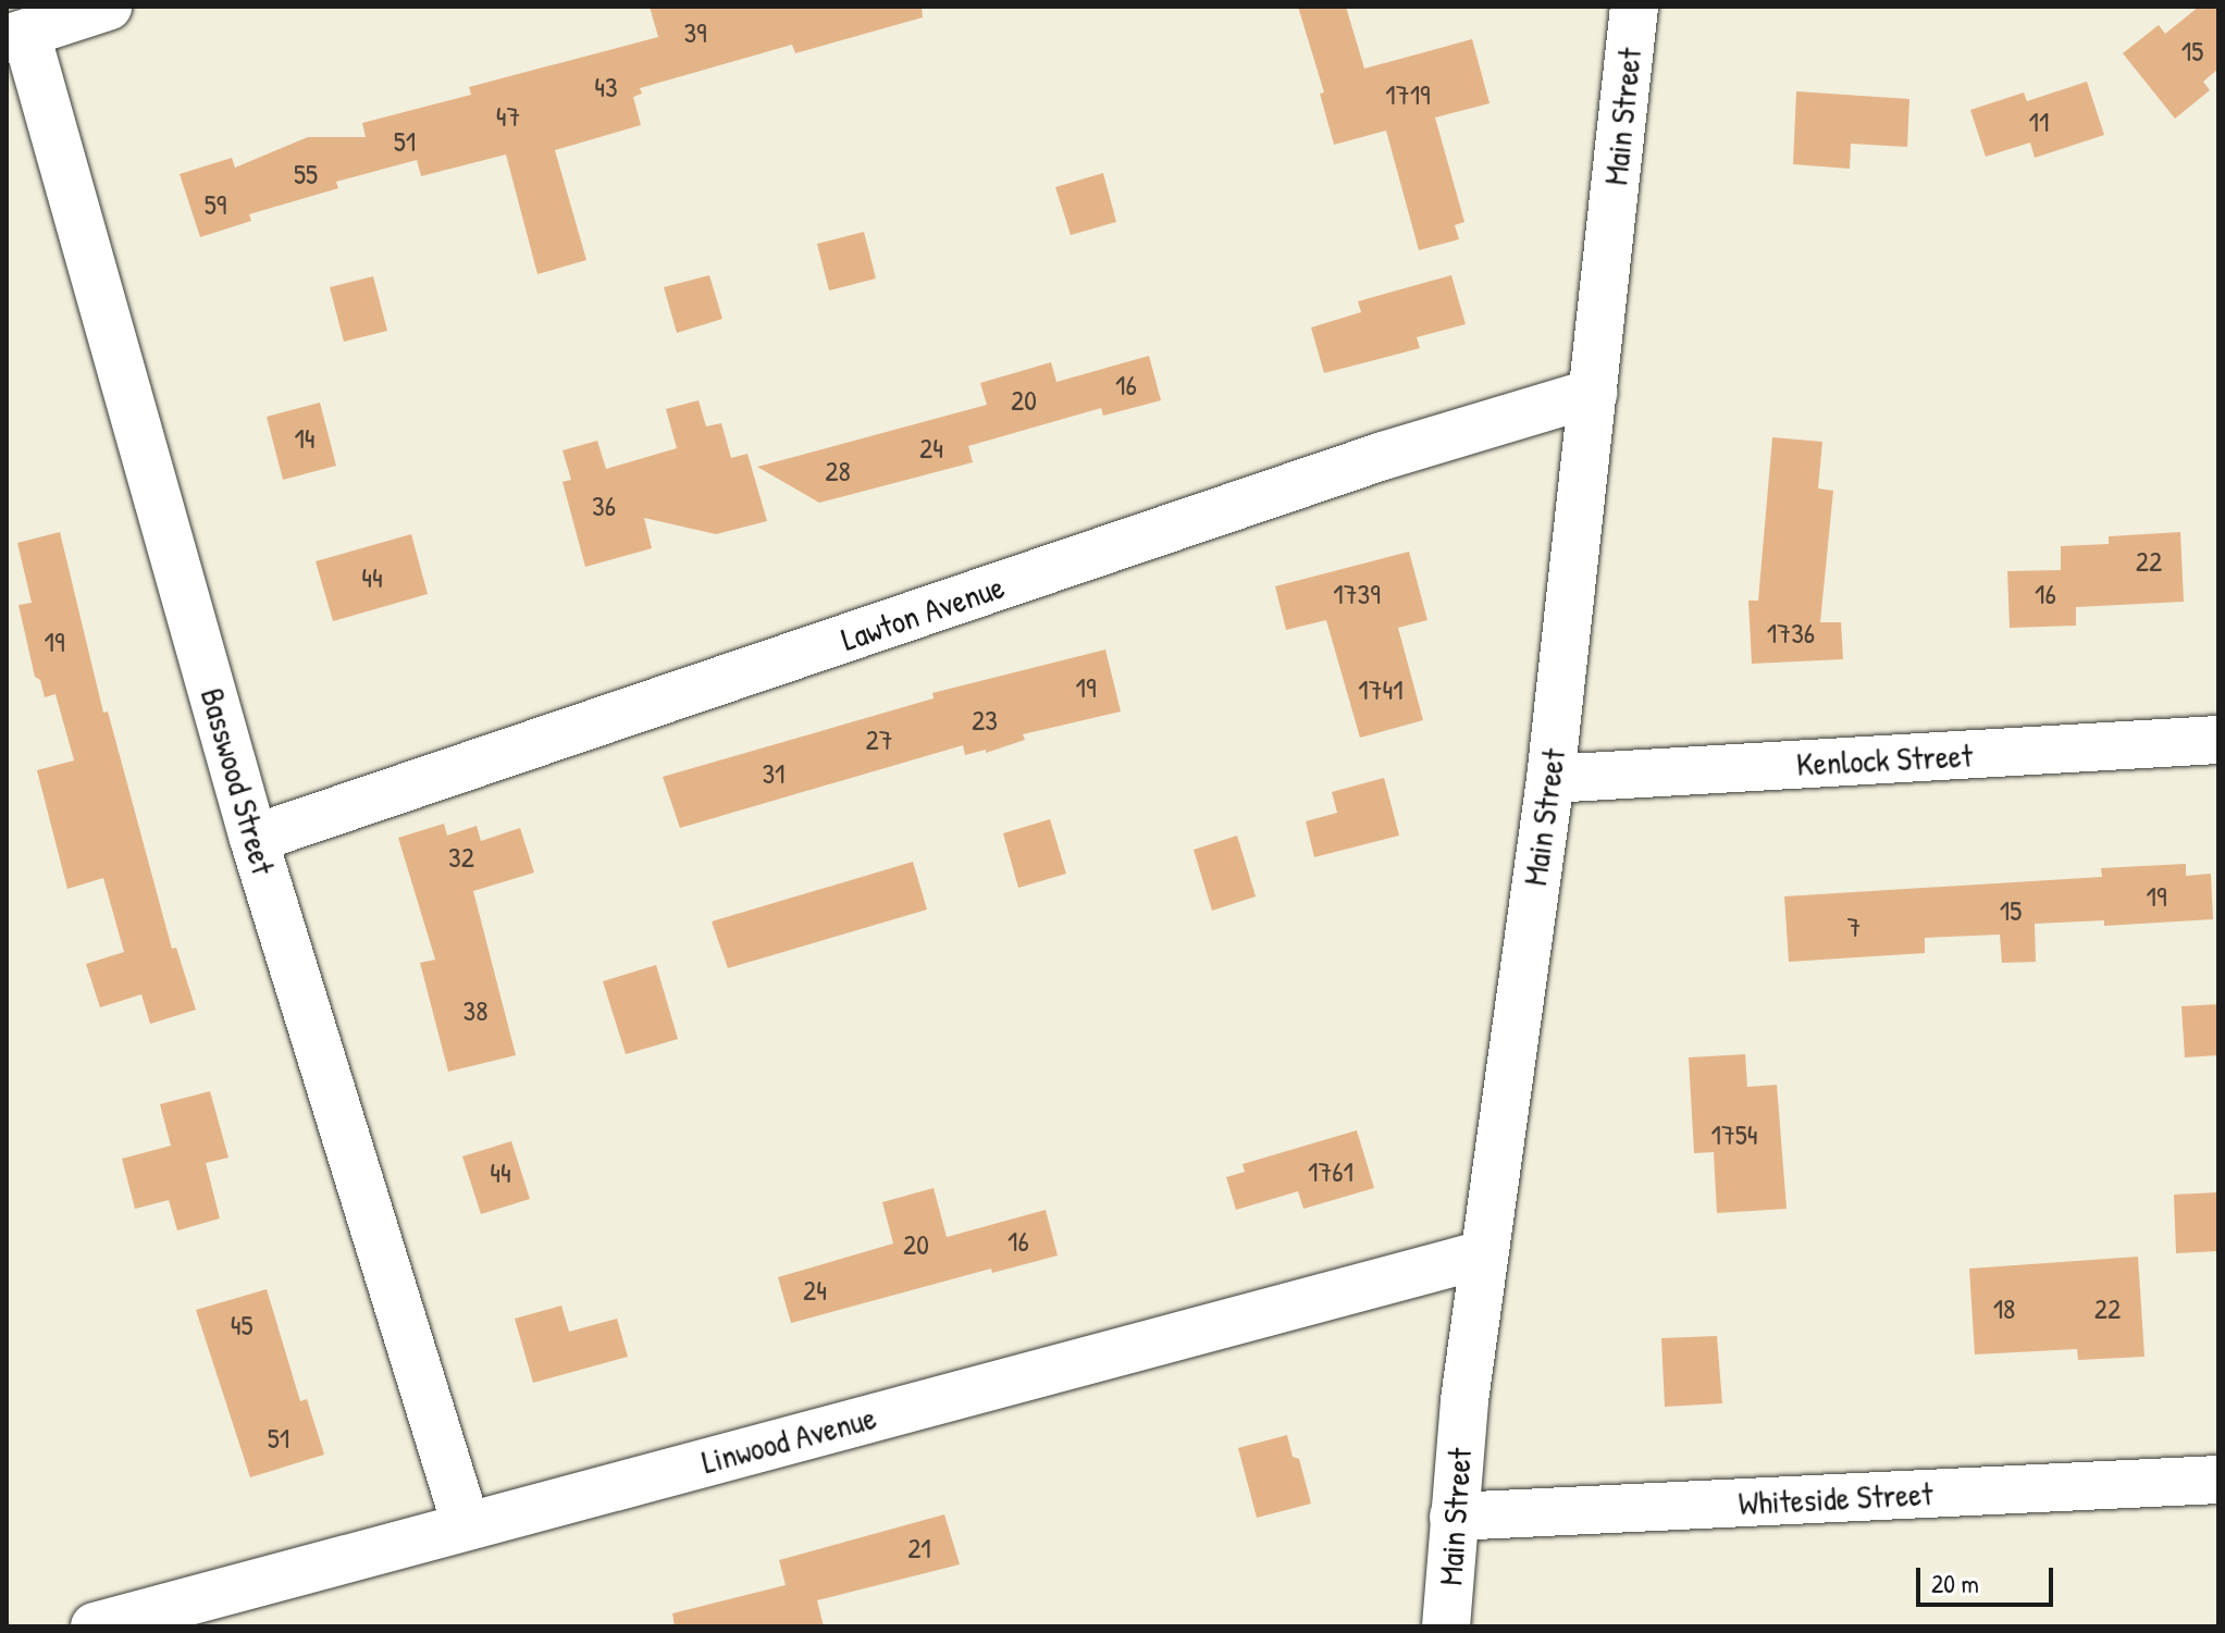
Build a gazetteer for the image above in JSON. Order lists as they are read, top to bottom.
{
  "streets": {
    "street": [
      "Main Street",
      "Lawton Avenue",
      "Kenlock Street",
      "Basswood Street",
      "Linwood Avenue",
      "Whiteside Street"
    ]
  },
  "crossings": [
    ["Main Street", "Lawton Avenue"],
    ["Main Street", "Kenlock Street"],
    ["Main Street", "Linwood Avenue"],
    ["Main Street", "Whiteside Street"],
    ["Lawton Avenue", "Basswood Street"],
    ["Basswood Street", "Linwood Avenue"]
  ],
  "house_numbers": [
    "39",
    "15",
    "43",
    "1719",
    "47",
    "11",
    "51",
    "55",
    "59",
    "16",
    "20",
    "14",
    "24",
    "28",
    "36",
    "22",
    "44",
    "1739",
    "16",
    "1736",
    "19",
    "19",
    "1741",
    "23",
    "27",
    "31",
    "32",
    "19",
    "15",
    "7",
    "38",
    "1754",
    "1761",
    "44",
    "16",
    "20",
    "24",
    "18",
    "22",
    "45",
    "51",
    "21"
  ],
  "scale_bar": "20 m"
}
